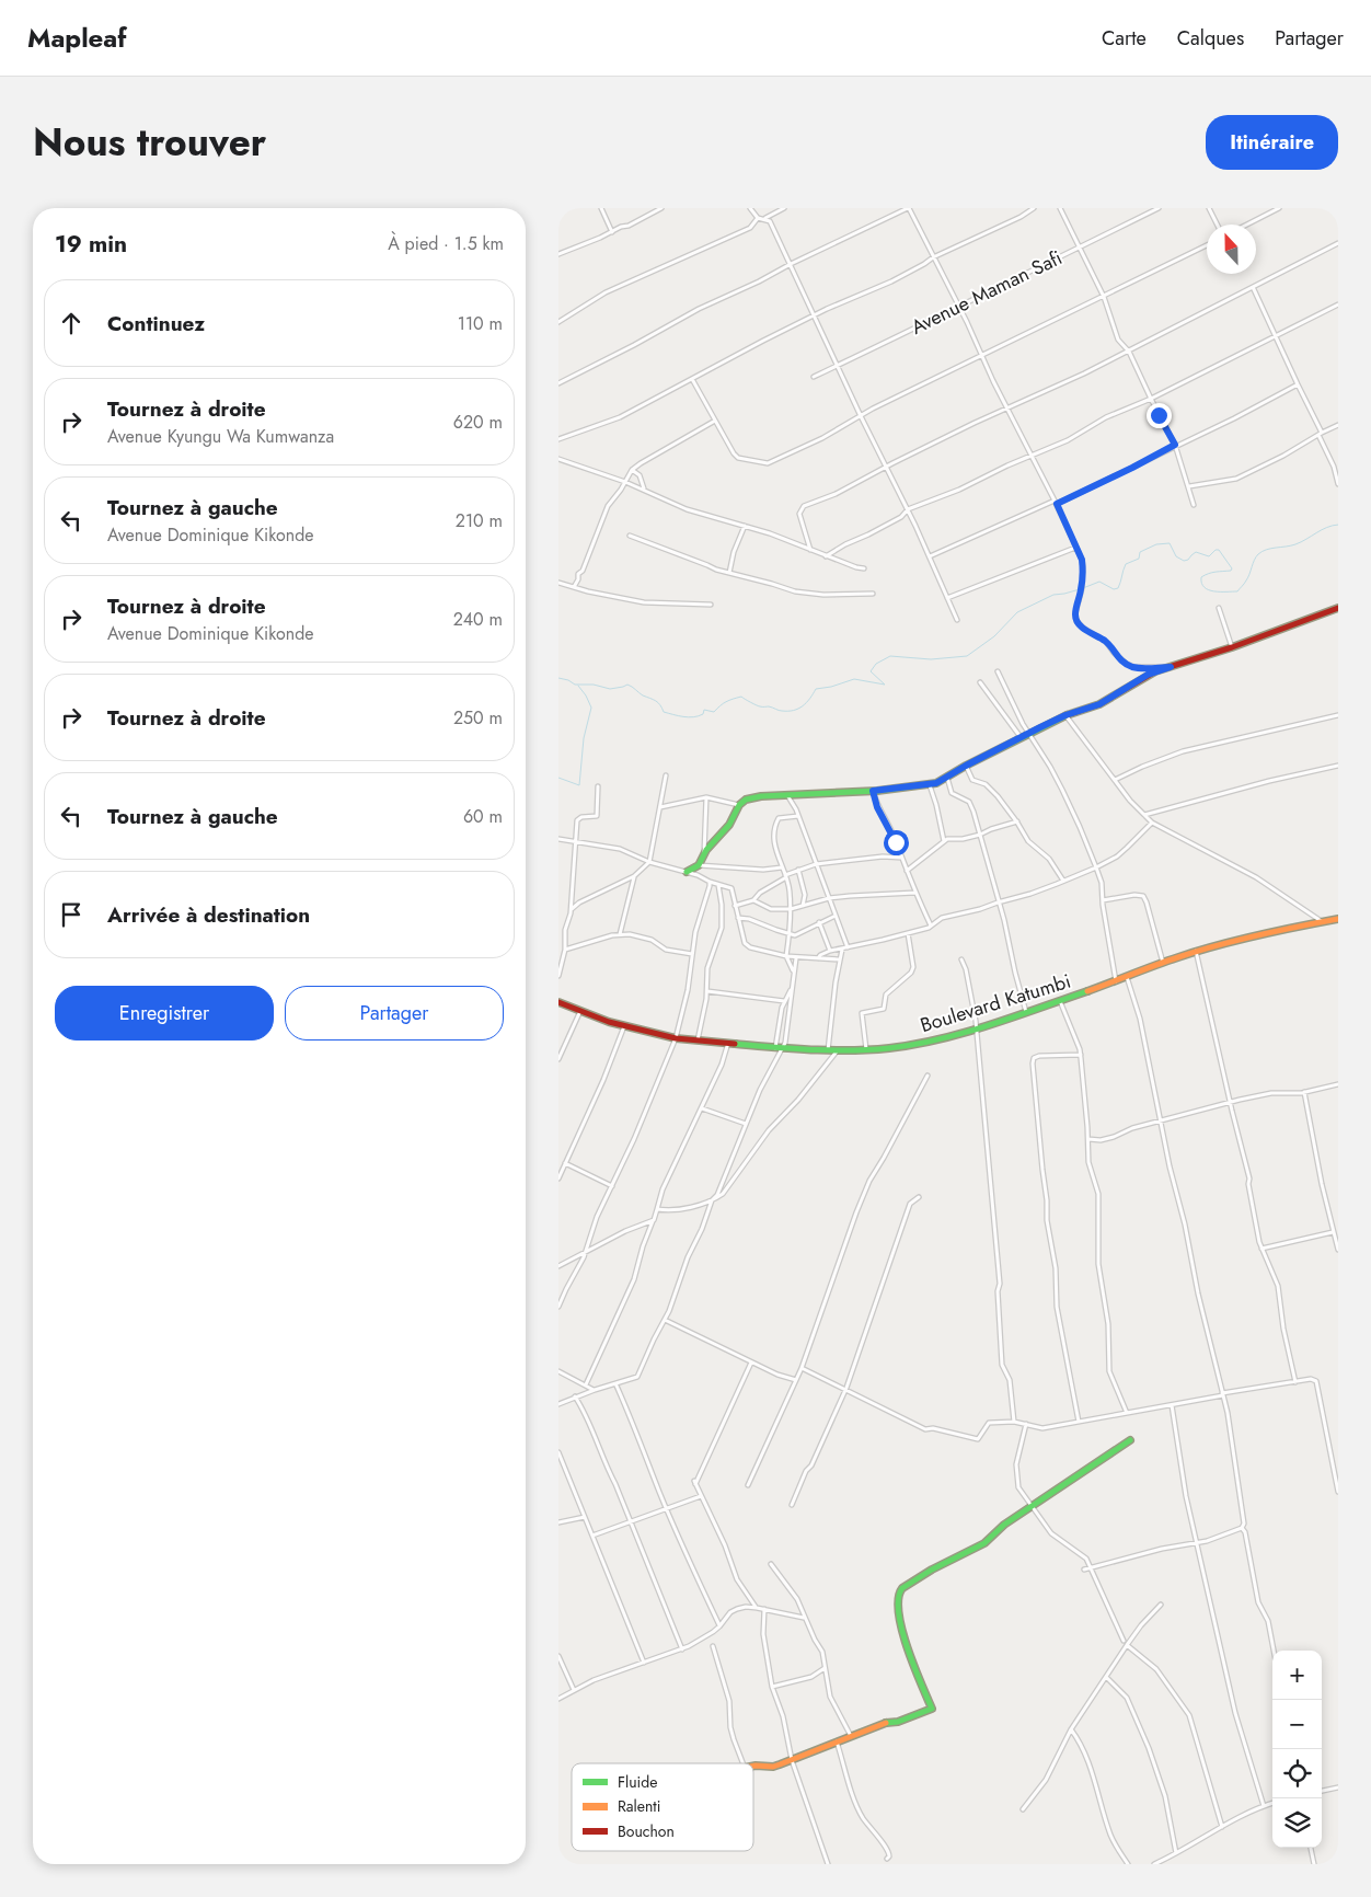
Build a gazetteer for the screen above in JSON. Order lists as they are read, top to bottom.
{
  "streets": {
    "street": ["Avenue Maman Safi", "Boulevard Katumbi"]
  },
  "legend": ["Fluide", "Ralenti", "Bouchon"],
  "north": "top",
  "page": {
    "header": "Mapleaf",
    "nav": ["Carte", "Calques", "Partager"],
    "title": "Nous trouver",
    "buttons": [
      "Itinéraire",
      ["Enregistrer", "Partager"]
    ],
    "heading": ["19 min", "À pied · 1.5 km"],
    "list": [
      ["Continuez", "110 m"],
      ["Tournez à droite", "Avenue Kyungu Wa Kumwanza", "620 m"],
      ["Tournez à gauche", "Avenue Dominique Kikonde", "210 m"],
      ["Tournez à droite", "Avenue Dominique Kikonde", "240 m"],
      ["Tournez à droite", "250 m"],
      ["Tournez à gauche", "60 m"],
      "Arrivée à destination"
    ],
    "map_buttons": ["+", "−"]
  }
}
